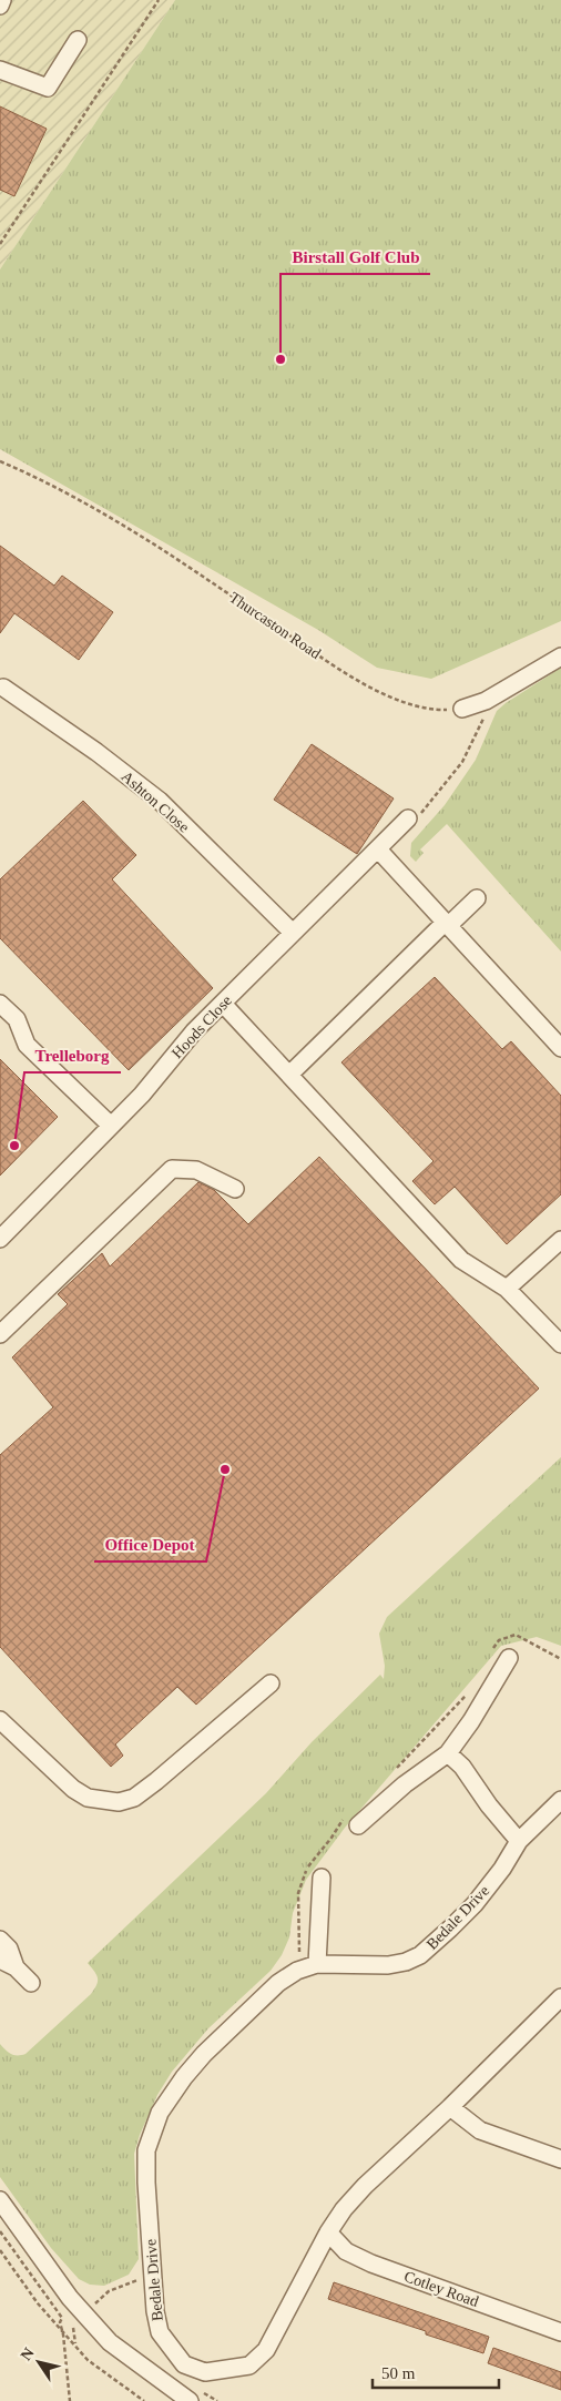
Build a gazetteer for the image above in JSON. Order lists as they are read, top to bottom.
{
  "streets": {
    "street": [
      "Ashton Close",
      "Hoods Close",
      "Bedale Drive",
      "Cotley Road"
    ],
    "path": ["Thurcaston Road"]
  },
  "crossings": [
    ["Ashton Close", "Hoods Close"],
    ["Bedale Drive", "Cotley Road"]
  ],
  "places": ["Birstall Golf Club", "Trelleborg", "Office Depot"],
  "scale_bar": "50 m",
  "north": "top left"
}
